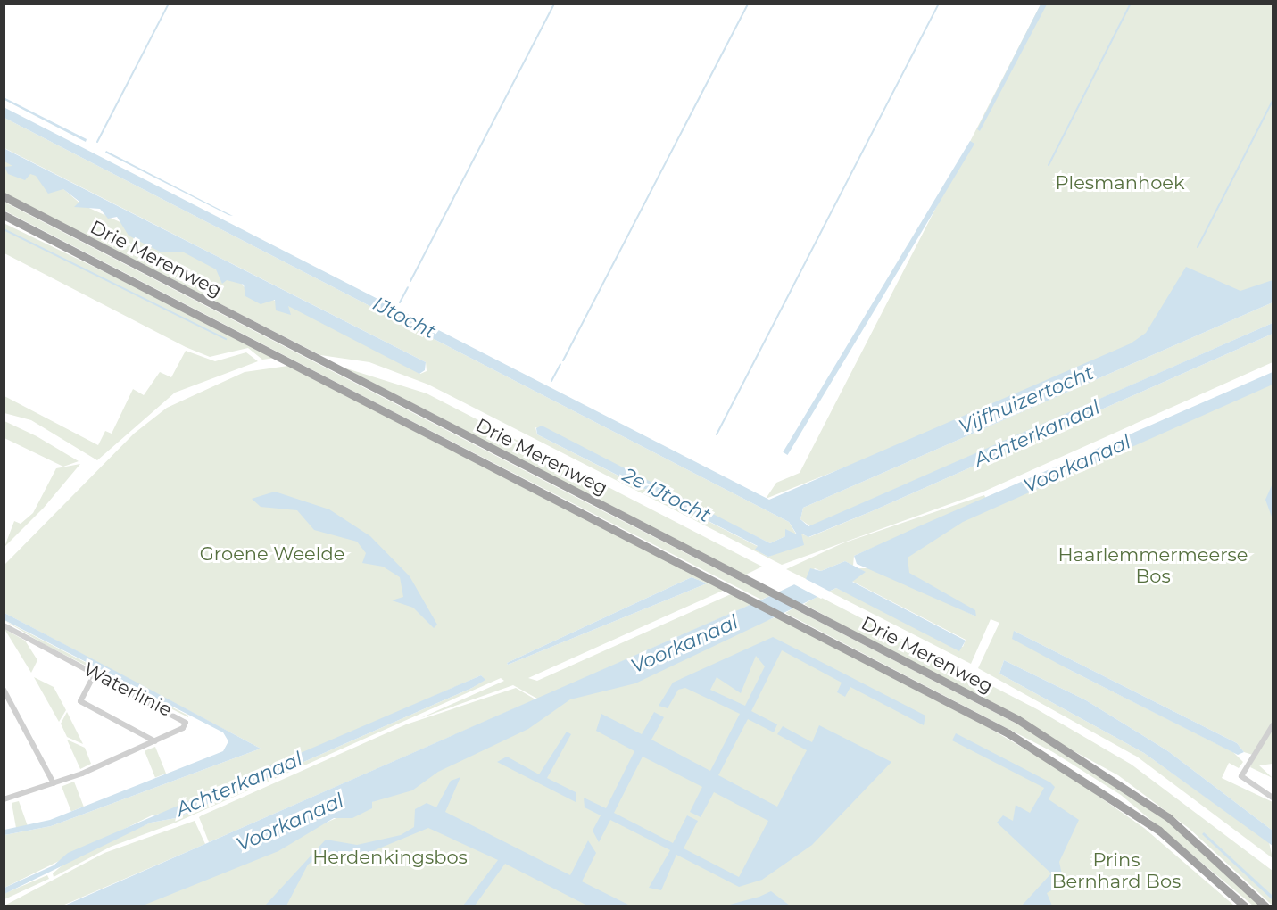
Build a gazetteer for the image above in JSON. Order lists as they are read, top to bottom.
{
  "streets": {
    "highway": ["Drie Merenweg"],
    "street": ["Waterlinie"]
  },
  "water": [
    "IJtocht",
    "Vijfhuizertocht",
    "Achterkanaal",
    "Voorkanaal",
    "2e IJtocht"
  ],
  "parks": [
    "Plesmanhoek",
    "Groene Weelde",
    "Haarlemmermeerse Bos",
    "Herdenkingsbos",
    "Prins Bernhard Bos"
  ]
}
